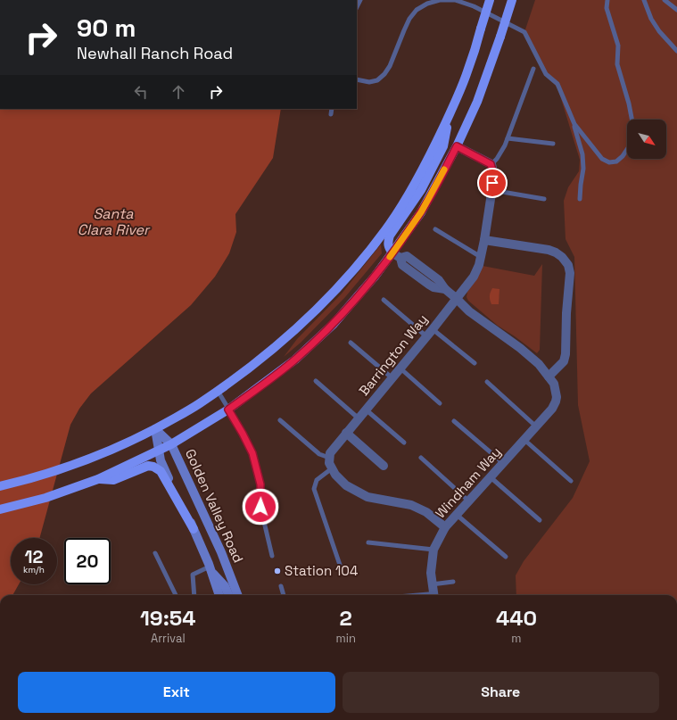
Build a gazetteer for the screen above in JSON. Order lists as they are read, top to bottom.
{
  "streets": {
    "main road": ["Golden Valley Road"],
    "street": ["Barrington Way", "Windham Way"]
  },
  "water": ["Santa Clara River"],
  "places": ["Station 104"],
  "north": "bottom right",
  "page": {
    "turn": ["90 m", "Newhall Ranch Road"],
    "speed": "12 km/h",
    "limit": "20",
    "eta": [
      "19:54",
      "Arrival",
      "2",
      "min",
      "440",
      "m"
    ],
    "buttons": ["Exit", "Share"]
  }
}
